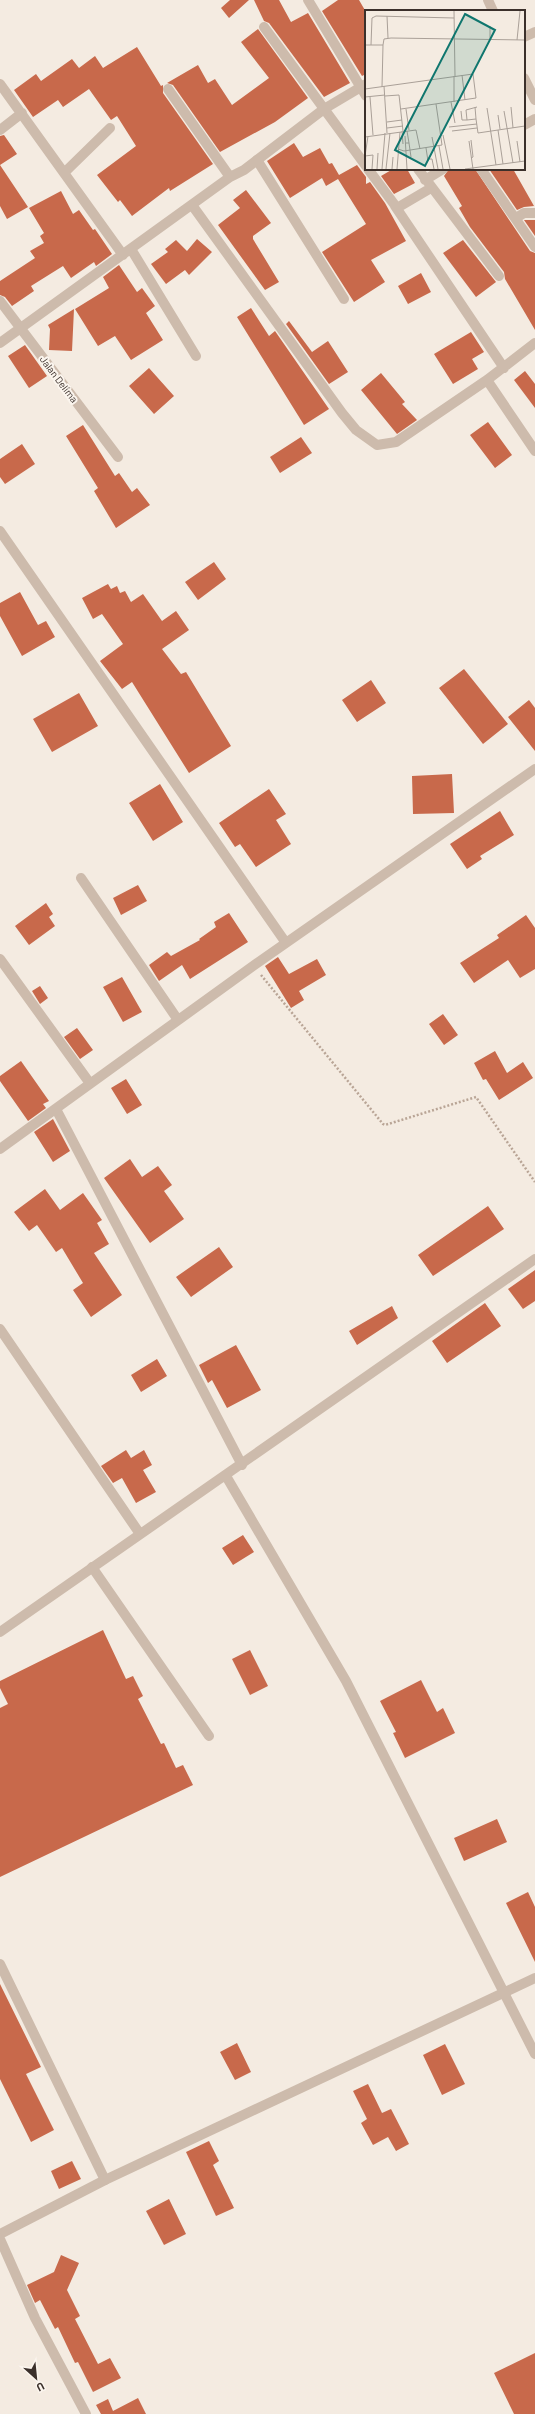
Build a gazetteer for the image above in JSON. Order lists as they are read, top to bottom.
{
  "streets": {
    "street": ["Jalan Delima"]
  },
  "north": "bottom right"
}
